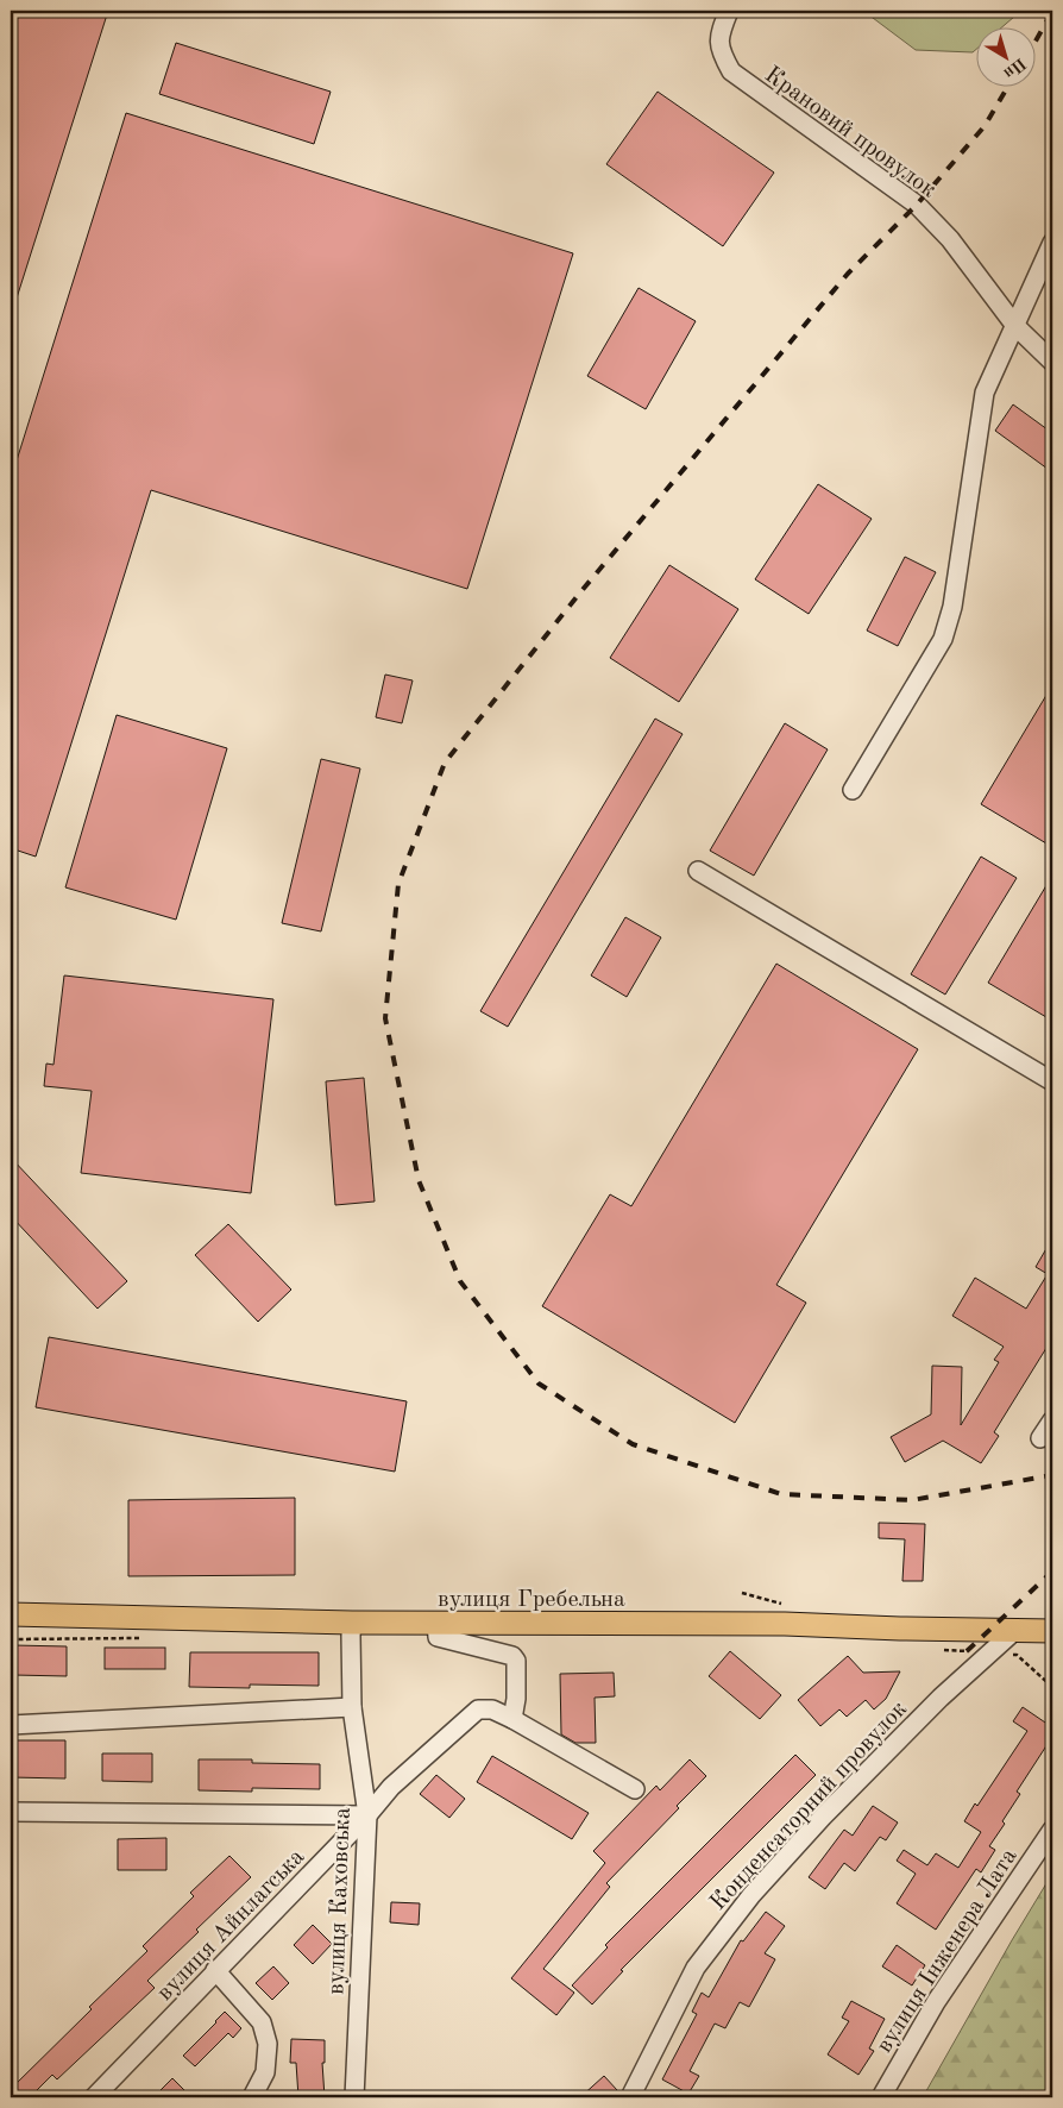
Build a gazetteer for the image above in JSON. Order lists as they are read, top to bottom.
{
  "streets": {
    "main road": ["вулиця Гребельна"],
    "street": [
      "Крановий провулок",
      "Конденсаторний провулок",
      "вулиця Каховська",
      "вулиця Айнлагська",
      "вулиця Інженера Лата"
    ]
  },
  "crossings": [
    ["вулиця Гребельна", "Конденсаторний провулок"],
    ["вулиця Гребельна", "вулиця Каховська"],
    ["вулиця Каховська", "вулиця Айнлагська"]
  ],
  "north": "bottom right"
}
